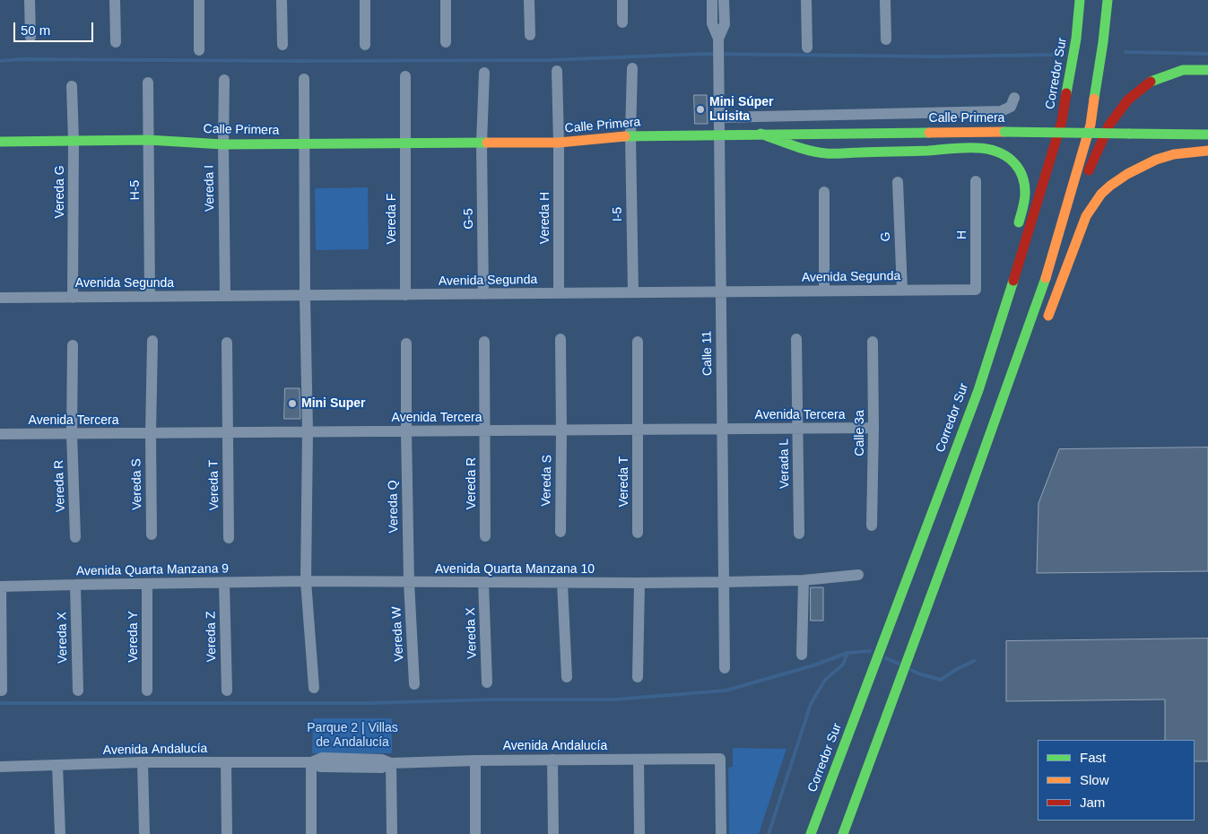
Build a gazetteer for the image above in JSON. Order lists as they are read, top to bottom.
{
  "streets": {
    "main road": ["Corredor Sur", "Calle Primera"],
    "street": [
      "Vereda I",
      "H-5",
      "Vereda G",
      "I-5",
      "Vereda H",
      "Vereda F",
      "G-5",
      "H",
      "G",
      "Avenida Segunda",
      "Calle 11",
      "Avenida Tercera",
      "Calle 3a",
      "Verada L",
      "Vereda S",
      "Vereda T",
      "Vereda R",
      "Vereda Q",
      "Avenida Quarta Manzana 10",
      "Avenida Quarta Manzana 9",
      "Vereda X",
      "Vereda W",
      "Vereda Y",
      "Vereda Z",
      "Avenida Andalucía"
    ]
  },
  "crossings": [
    ["Calle Primera", "Vereda I"],
    ["Calle Primera", "H-5"],
    ["Calle Primera", "Vereda G"],
    ["Calle Primera", "I-5"],
    ["Calle Primera", "Vereda H"],
    ["Calle Primera", "Vereda F"],
    ["Calle Primera", "G-5"],
    ["Calle Primera", "Calle 11"],
    ["Vereda I", "Avenida Segunda"],
    ["H-5", "Avenida Segunda"],
    ["Vereda G", "Avenida Segunda"],
    ["I-5", "Avenida Segunda"],
    ["Vereda H", "Avenida Segunda"],
    ["Vereda F", "Avenida Segunda"],
    ["G-5", "Avenida Segunda"],
    ["H", "Avenida Segunda"],
    ["G", "Avenida Segunda"],
    ["Avenida Segunda", "Calle 11"],
    ["Calle 11", "Avenida Tercera"],
    ["Calle 11", "Avenida Quarta Manzana 10"],
    ["Avenida Tercera", "Calle 3a"],
    ["Avenida Tercera", "Verada L"],
    ["Avenida Tercera", "Vereda S"],
    ["Avenida Tercera", "Vereda T"],
    ["Avenida Tercera", "Vereda R"],
    ["Avenida Tercera", "Vereda Q"],
    ["Vereda Q", "Avenida Quarta Manzana 10"],
    ["Vereda Q", "Vereda W"],
    ["Avenida Quarta Manzana 10", "Avenida Quarta Manzana 9"],
    ["Avenida Quarta Manzana 10", "Vereda X"],
    ["Avenida Quarta Manzana 10", "Vereda W"],
    ["Avenida Quarta Manzana 9", "Vereda X"],
    ["Avenida Quarta Manzana 9", "Vereda Y"],
    ["Avenida Quarta Manzana 9", "Vereda Z"]
  ],
  "parks": ["Parque 2 | Villas de Andalucía"],
  "places": ["Mini Súper Luisita", "Mini Super"],
  "legend": ["Fast", "Slow", "Jam"],
  "scale_bar": "50 m"
}
